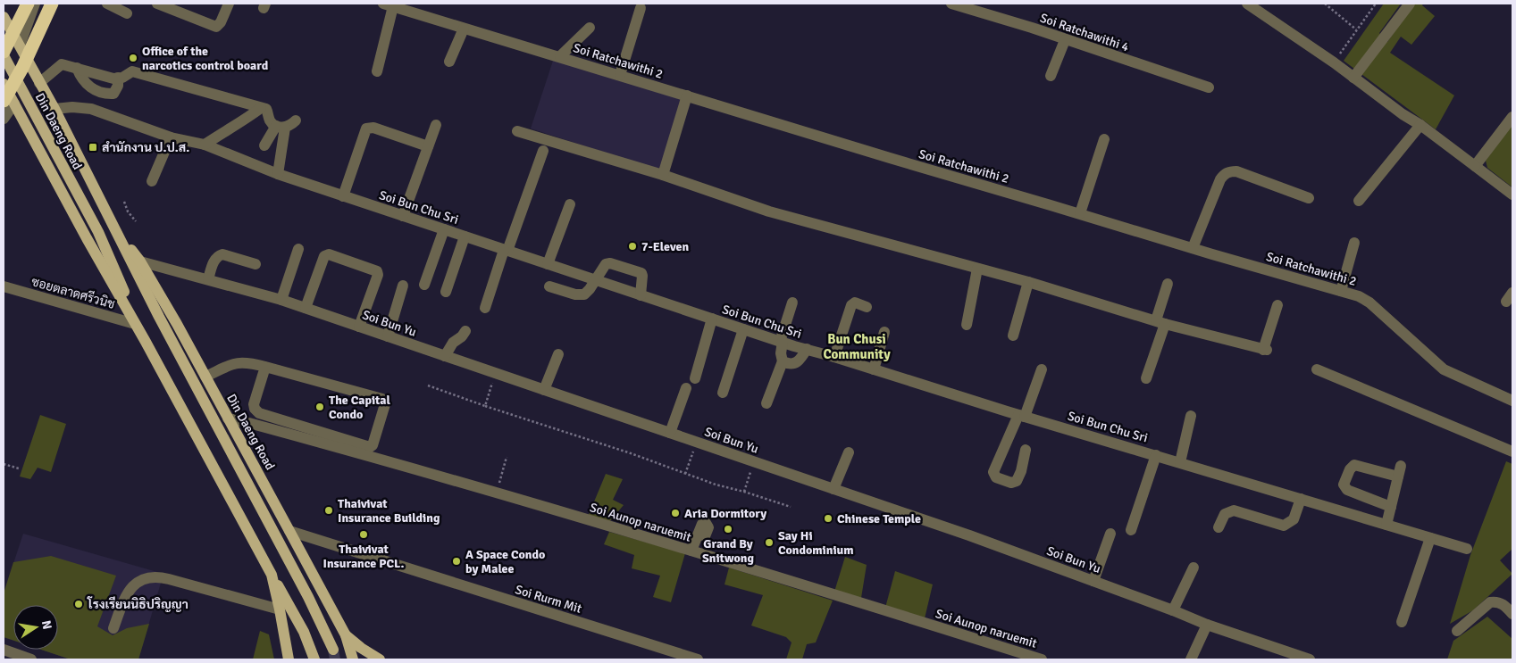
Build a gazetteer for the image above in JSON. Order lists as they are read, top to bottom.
{
  "streets": {
    "main road": ["Din Daeng Road"],
    "street": [
      "Soi Ratchawithi 4",
      "Soi Ratchawithi 2",
      "Soi Bun Chu Sri",
      "ซอยตลาดศรีวนิช",
      "Soi Bun Yu",
      "Soi Aunop naruemit",
      "Soi Rurm Mit"
    ]
  },
  "crossings": [
    ["Din Daeng Road", "Soi Bun Chu Sri"],
    ["Din Daeng Road", "ซอยตลาดศรีวนิช"],
    ["Din Daeng Road", "Soi Bun Yu"],
    ["Din Daeng Road", "Soi Aunop naruemit"],
    ["Din Daeng Road", "Soi Rurm Mit"]
  ],
  "districts": ["Bun Chusi Community"],
  "places": {
    "other": [
      "Office of the narcotics control board",
      "7-Eleven",
      "The Capital Condo",
      "Thaivivat Insurance Building",
      "Aria Dormitory",
      "Chinese Temple",
      "Grand By Snitwong",
      "Thaivivat Insurance PCL.",
      "Say Hi Condominium",
      "A Space Condo by Malee",
      "โรงเรียนนิธิปริญญา"
    ],
    "transit": ["สำนักงาน ป.ป.ส."]
  },
  "north": "right"
}
